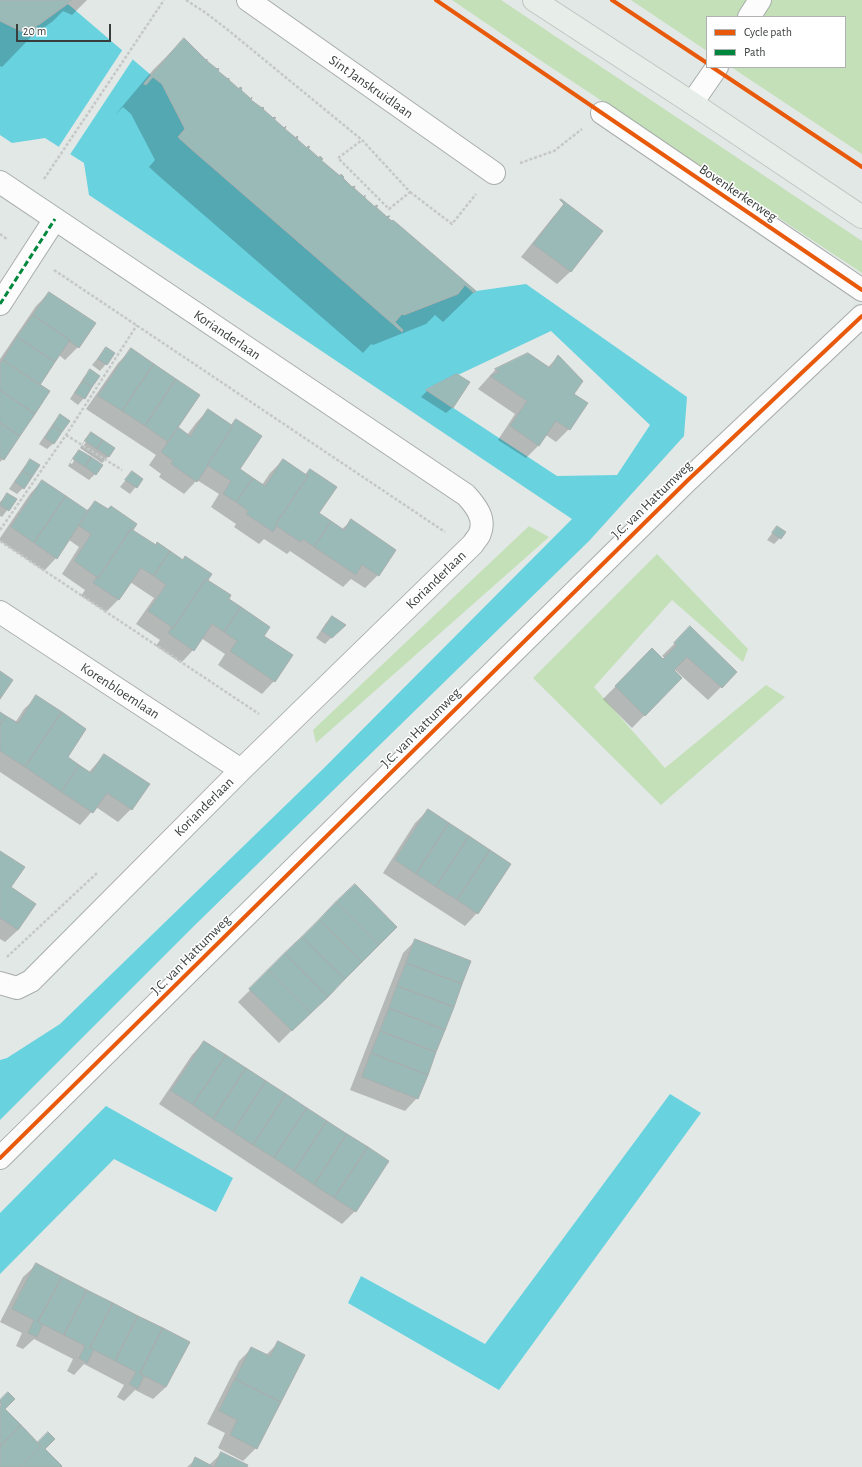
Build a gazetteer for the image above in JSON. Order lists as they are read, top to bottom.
{
  "streets": {
    "street": [
      "Sint Janskruidlaan",
      "Bovenkerkerweg",
      "Korianderlaan",
      "J.C. van Hattumweg",
      "Korenbloemlaan"
    ]
  },
  "crossings": [
    ["Korianderlaan", "Korenbloemlaan"]
  ],
  "legend": ["Cycle path", "Path"],
  "scale_bar": "20 m"
}
